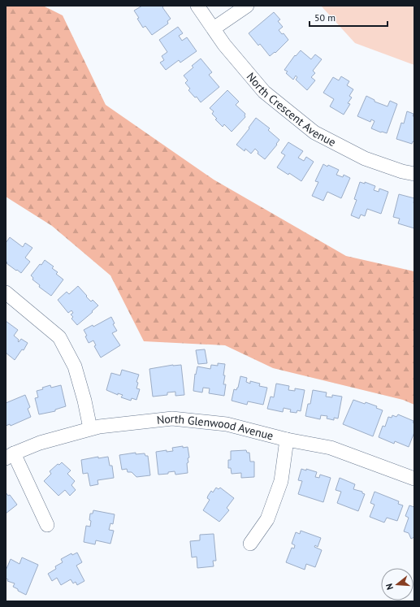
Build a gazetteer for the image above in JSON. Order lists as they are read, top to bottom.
{
  "streets": {
    "street": ["North Crescent Avenue", "North Glenwood Avenue"]
  },
  "scale_bar": "50 m",
  "north": "left"
}
